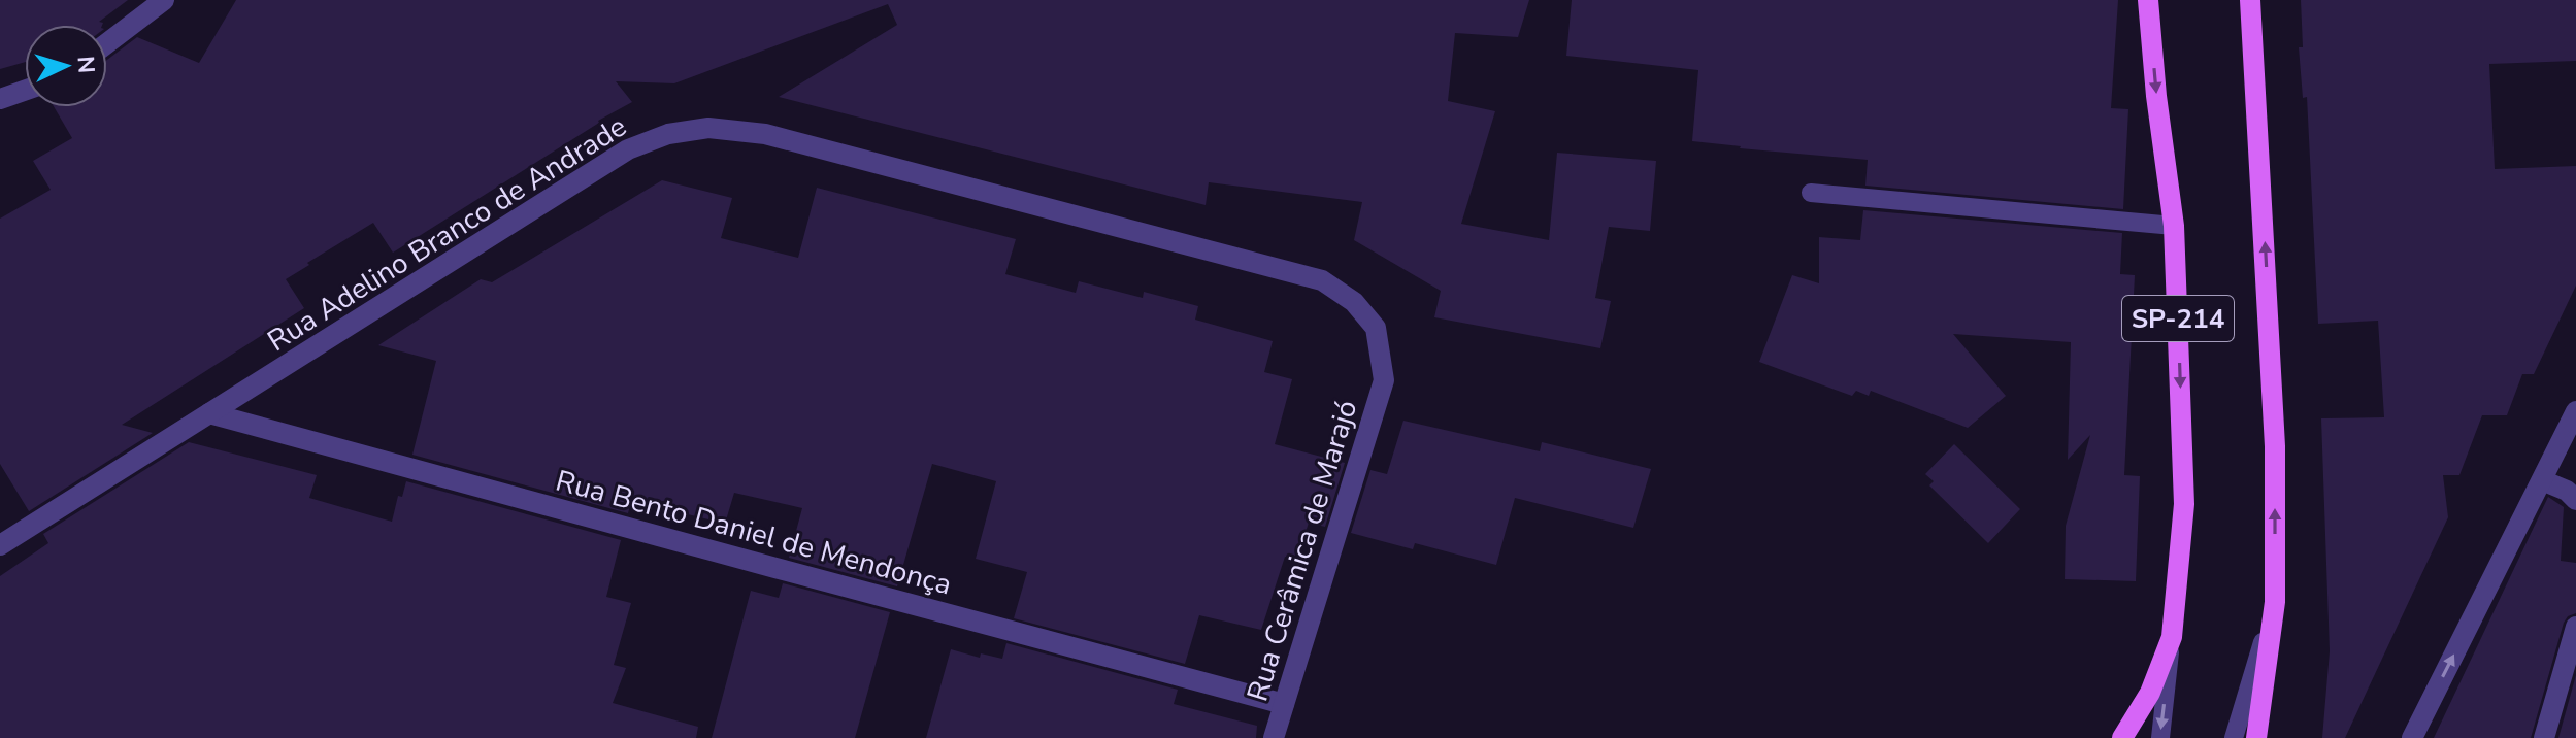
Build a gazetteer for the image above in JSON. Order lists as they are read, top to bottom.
{
  "streets": {
    "main road": ["SP-214"],
    "street": ["Rua Adelino Branco de Andrade", "Rua Bento Daniel de Mendonça", "Rua Cerâmica de Marajó"]
  },
  "crossings": [
    ["Rua Adelino Branco de Andrade", "Rua Bento Daniel de Mendonça"],
    ["Rua Adelino Branco de Andrade", "Rua Cerâmica de Marajó"],
    ["Rua Bento Daniel de Mendonça", "Rua Cerâmica de Marajó"]
  ],
  "north": "right"
}
